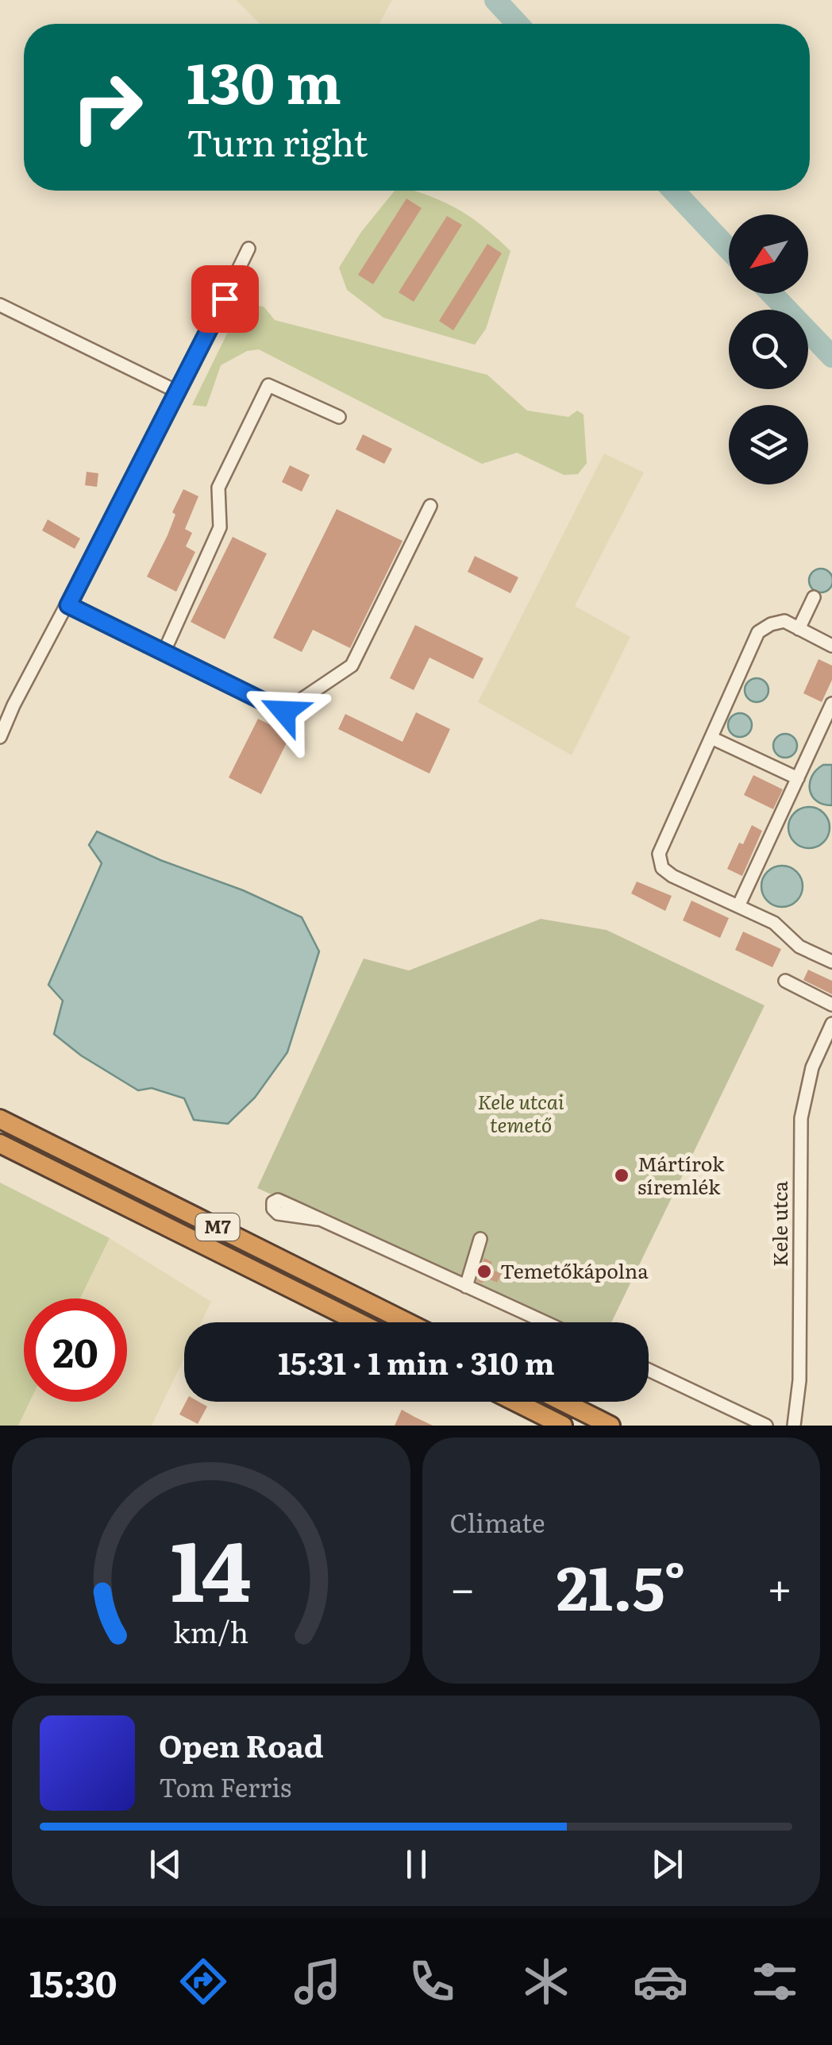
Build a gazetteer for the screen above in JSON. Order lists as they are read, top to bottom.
{
  "streets": {
    "highway": ["M7"],
    "street": ["Kele utca"]
  },
  "parks": ["Kele utcai temető"],
  "places": ["Mártírok síremlék", "Temetőkápolna"],
  "north": "bottom left",
  "page": {
    "turn": ["130 m", "Turn right"],
    "limit": "20",
    "trip": "15:31 · 1 min · 310 m",
    "tile": "Climate",
    "heat": ["−", "21.5°", "+"],
    "song": ["Open Road", "Tom Ferris"],
    "tabs": "15:30",
    "gauge": ["14", "km/h"]
  }
}
